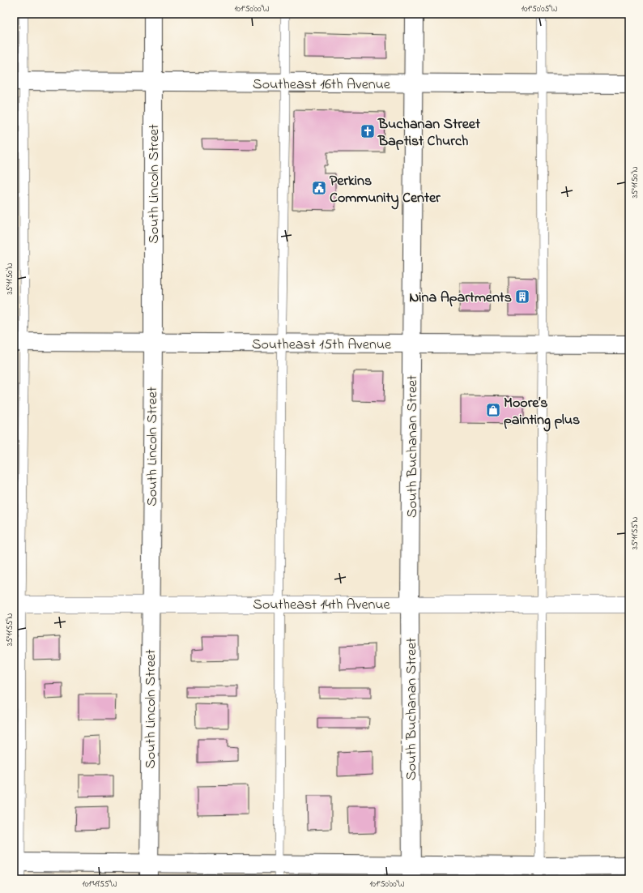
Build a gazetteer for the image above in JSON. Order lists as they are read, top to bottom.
{
  "streets": {
    "street": [
      "Southeast 16th Avenue",
      "South Lincoln Street",
      "Southeast 15th Avenue",
      "South Buchanan Street",
      "Southeast 14th Avenue"
    ]
  },
  "crossings": [
    ["Southeast 16th Avenue", "South Lincoln Street"],
    ["Southeast 16th Avenue", "South Buchanan Street"],
    ["South Lincoln Street", "Southeast 15th Avenue"],
    ["South Lincoln Street", "Southeast 14th Avenue"],
    ["Southeast 15th Avenue", "South Buchanan Street"],
    ["South Buchanan Street", "Southeast 14th Avenue"]
  ],
  "places": {
    "church": ["Buchanan Street Baptist Church"],
    "public building": ["Perkins Community Center"],
    "building": ["Nina Apartments"],
    "shop": ["Moore’s painting plus"]
  },
  "coordinates": [
    "101°50'00\"W",
    "101°50'05\"W",
    "35°11'50\"N",
    "35°11'55\"N",
    "101°49'55\"W"
  ]
}
